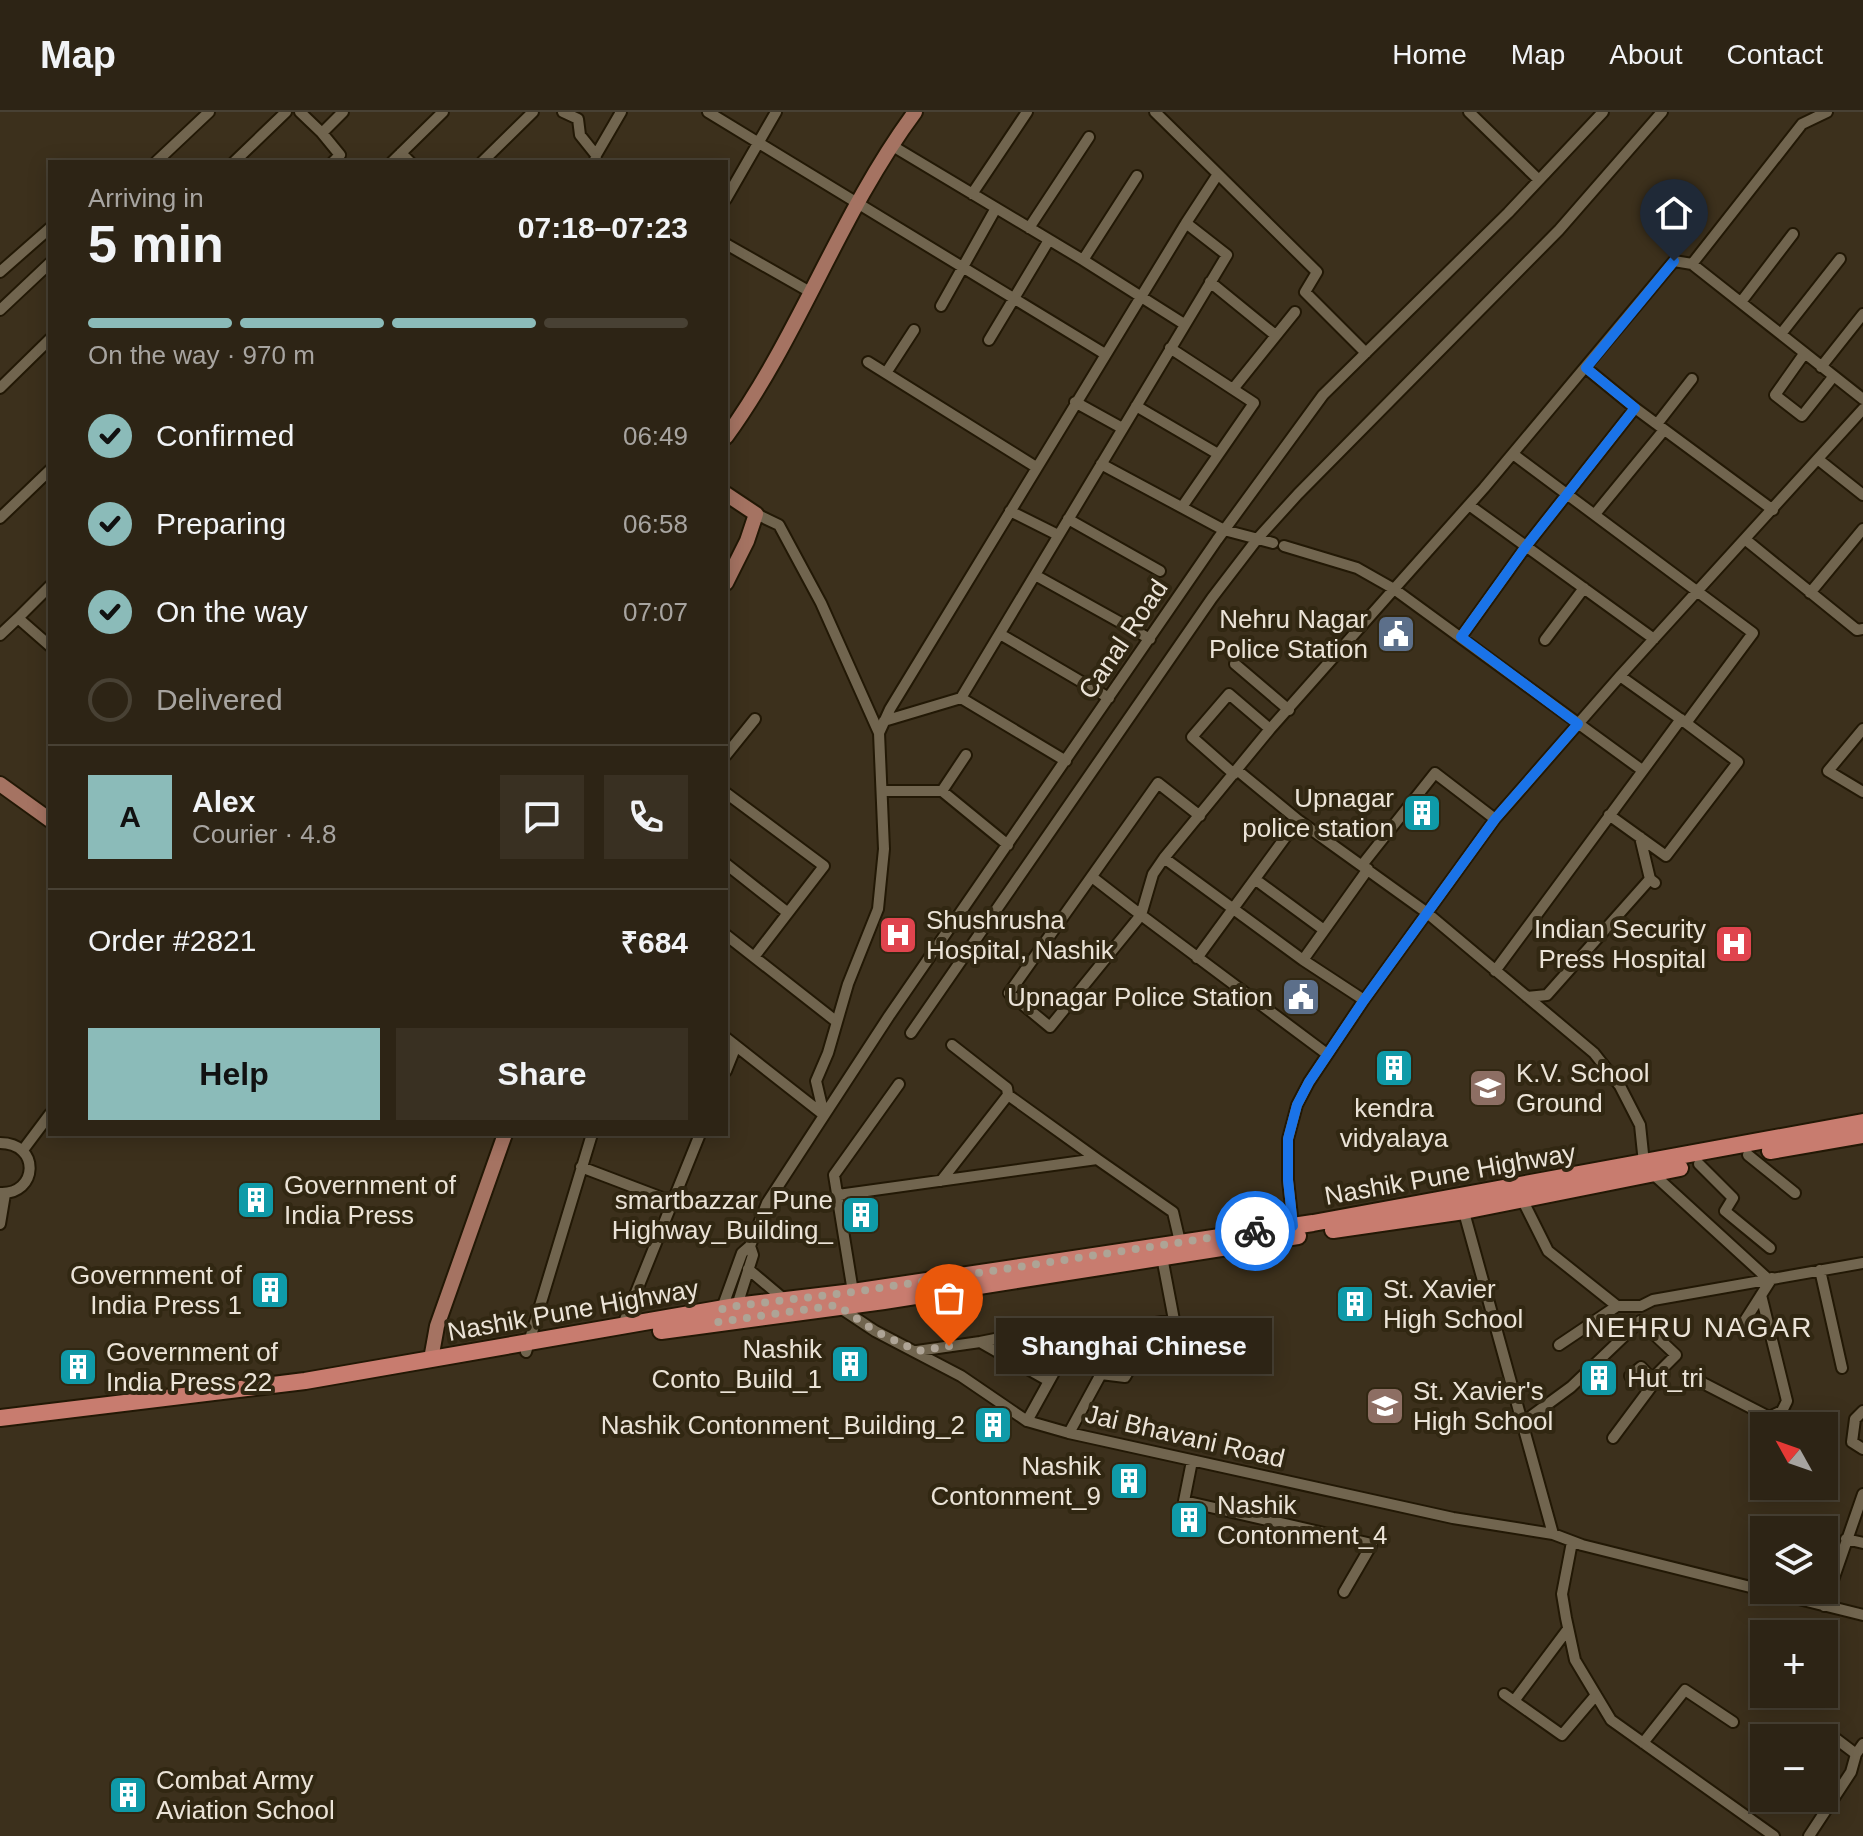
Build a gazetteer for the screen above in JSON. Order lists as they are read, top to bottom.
{
  "streets": {
    "highway": ["Nashik Pune Highway"],
    "street": ["Canal Road", "Jai Bhavani Road"]
  },
  "crossings": [
    ["Canal Road", "Nashik Pune Highway"],
    ["Nashik Pune Highway", "Jai Bhavani Road"]
  ],
  "districts": ["NEHRU NAGAR"],
  "places": {
    "public building": ["Nehru Nagar Police Station", "Upnagar Police Station"],
    "building": [
      "Upnagar police station",
      "kendra vidyalaya",
      "Government of India Press",
      "smartbazzar_Pune Highway_Building_",
      "Government of India Press 1",
      "St. Xavier High School",
      "Nashik Conto_Build_1",
      "Government of India Press 22",
      "Hut_tri",
      "Nashik Contonment_Building_2",
      "Nashik Contonment_9",
      "Nashik Contonment_4",
      "Combat Army Aviation School"
    ],
    "hospital": ["Shushrusha Hospital, Nashik", "Indian Security Press Hospital"],
    "school or university": ["K.V. School Ground", "St. Xavier's High School"],
    "other": ["Shanghai Chinese"]
  },
  "north": "top left",
  "page": {
    "header": "Map",
    "nav": [
      "Home",
      "Map",
      "About",
      "Contact"
    ],
    "heading": ["5 min", "Arriving in", "07:18–07:23"],
    "panel": [
      "Alex",
      "Courier · 4.8",
      "Order #2821",
      "₹684"
    ],
    "bar": "On the way · 970 m",
    "list": [
      ["Confirmed", "06:49"],
      ["Preparing", "06:58"],
      ["On the way", "07:07"],
      "Delivered"
    ],
    "round": "A",
    "buttons": ["Help", "Share"],
    "bubble": "Shanghai Chinese",
    "map_buttons": ["+", "−"]
  }
}
